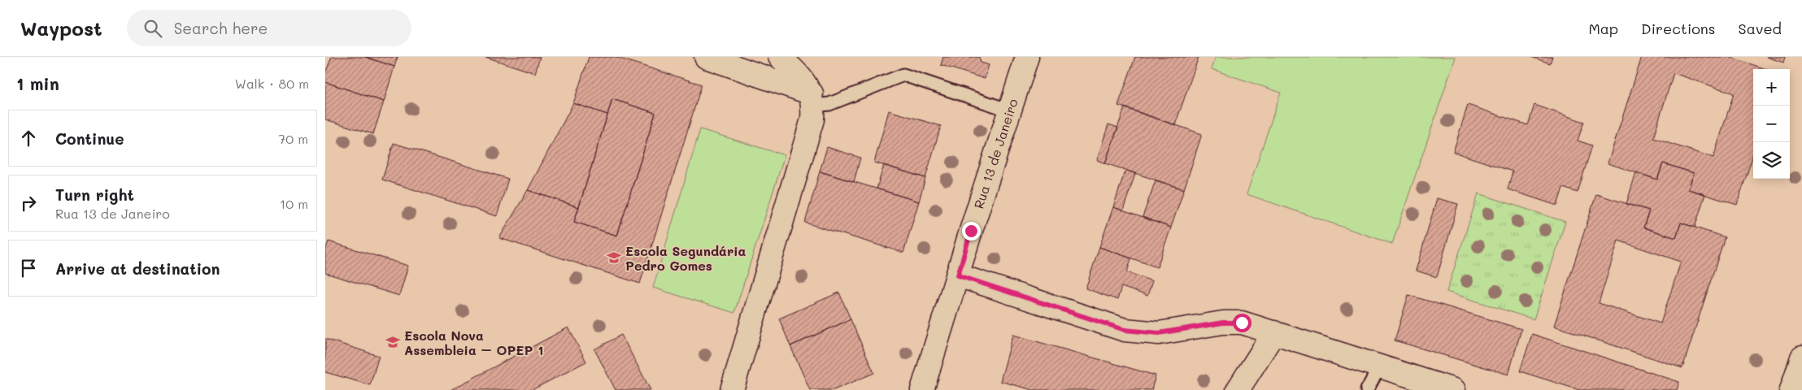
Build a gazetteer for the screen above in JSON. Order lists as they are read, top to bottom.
{
  "streets": {
    "street": ["Rua 13 de Janeiro"]
  },
  "places": {
    "school or university": ["Escola Segundária Pedro Gomes", "Escola Nova Assembleia – OPEP 1"]
  },
  "page": {
    "header": "Waypost",
    "search": "Search here",
    "nav": ["Map", "Directions", "Saved"],
    "heading": ["1 min", "Walk · 80 m"],
    "map_buttons": ["+", "−"],
    "list": [
      ["Continue", "70 m"],
      ["Turn right", "Rua 13 de Janeiro", "10 m"],
      "Arrive at destination"
    ]
  }
}
